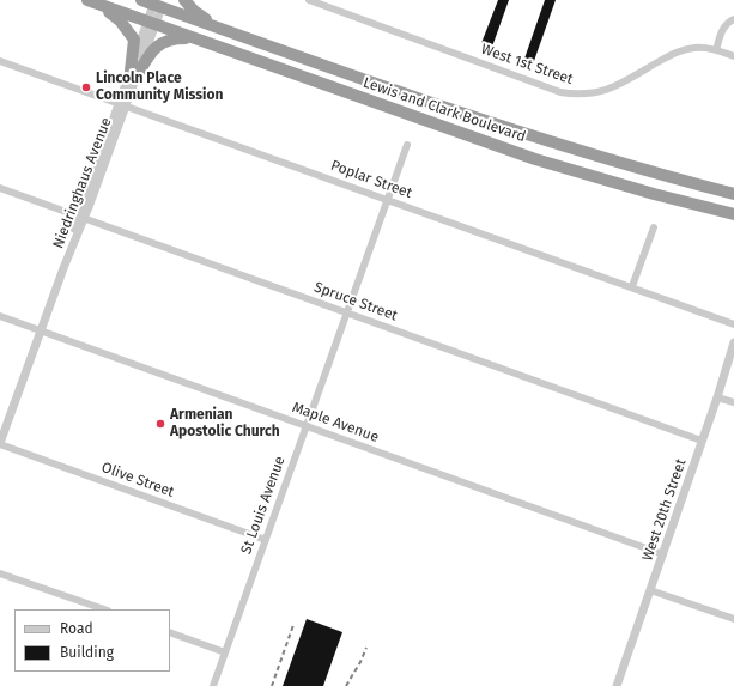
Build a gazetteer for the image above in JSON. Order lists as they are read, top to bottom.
{
  "streets": {
    "highway": ["Lewis and Clark Boulevard"],
    "street": [
      "West 1st Street",
      "Poplar Street",
      "Niedringhaus Avenue",
      "Spruce Street",
      "Maple Avenue",
      "Olive Street",
      "St Louis Avenue",
      "West 20th Street"
    ]
  },
  "crossings": [
    ["Lewis and Clark Boulevard", "Niedringhaus Avenue"],
    ["Poplar Street", "Niedringhaus Avenue"],
    ["Poplar Street", "St Louis Avenue"],
    ["Niedringhaus Avenue", "Spruce Street"],
    ["Niedringhaus Avenue", "Maple Avenue"],
    ["Niedringhaus Avenue", "Olive Street"],
    ["Spruce Street", "St Louis Avenue"],
    ["Spruce Street", "West 20th Street"],
    ["Maple Avenue", "St Louis Avenue"],
    ["Maple Avenue", "West 20th Street"],
    ["Olive Street", "St Louis Avenue"]
  ],
  "places": ["Lincoln Place Community Mission", "Armenian Apostolic Church"],
  "legend": ["Road", "Building"]
}
